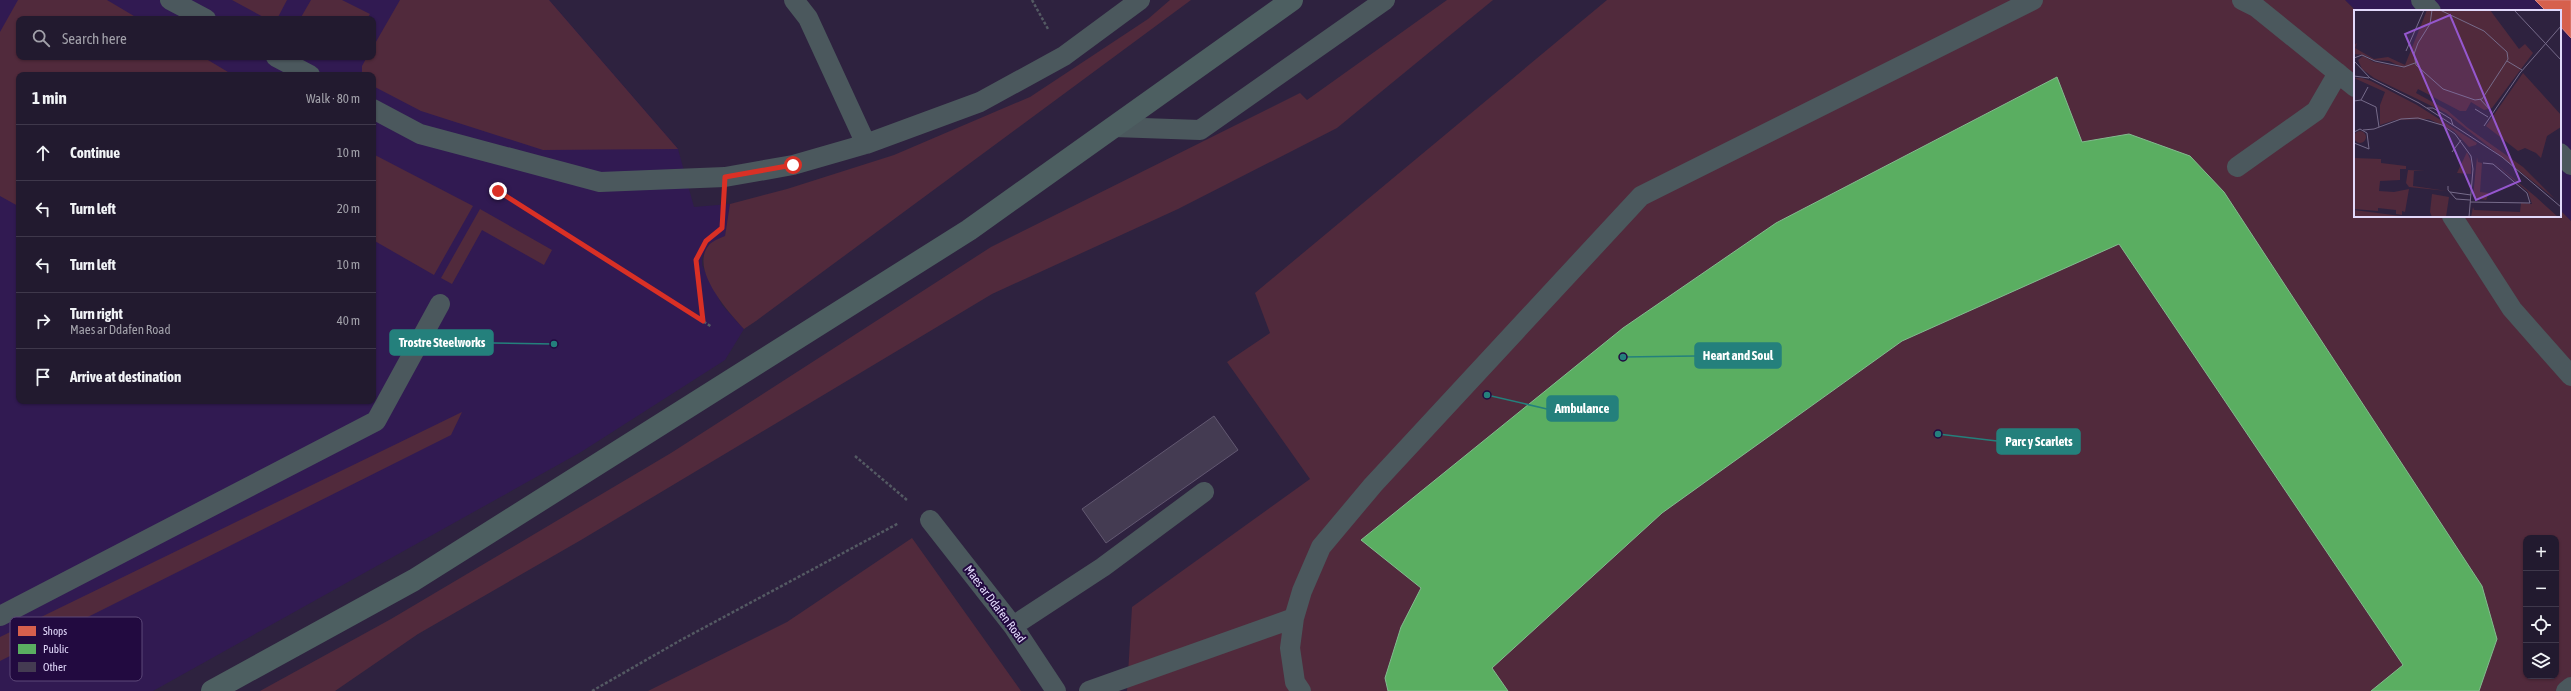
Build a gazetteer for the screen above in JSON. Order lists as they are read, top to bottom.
{
  "streets": {
    "lane": ["Maes ar Ddafen Road"]
  },
  "places": [
    "Trostre Steelworks",
    "Heart and Soul",
    "Ambulance",
    "Parc y Scarlets"
  ],
  "legend": ["Shops", "Public", "Other"],
  "page": {
    "search": "Search here",
    "heading": ["1 min", "Walk · 80 m"],
    "list": [
      ["Continue", "10 m"],
      ["Turn left", "20 m"],
      ["Turn left", "10 m"],
      ["Turn right", "Maes ar Ddafen Road", "40 m"],
      "Arrive at destination"
    ],
    "map_buttons": ["+", "−"]
  }
}
